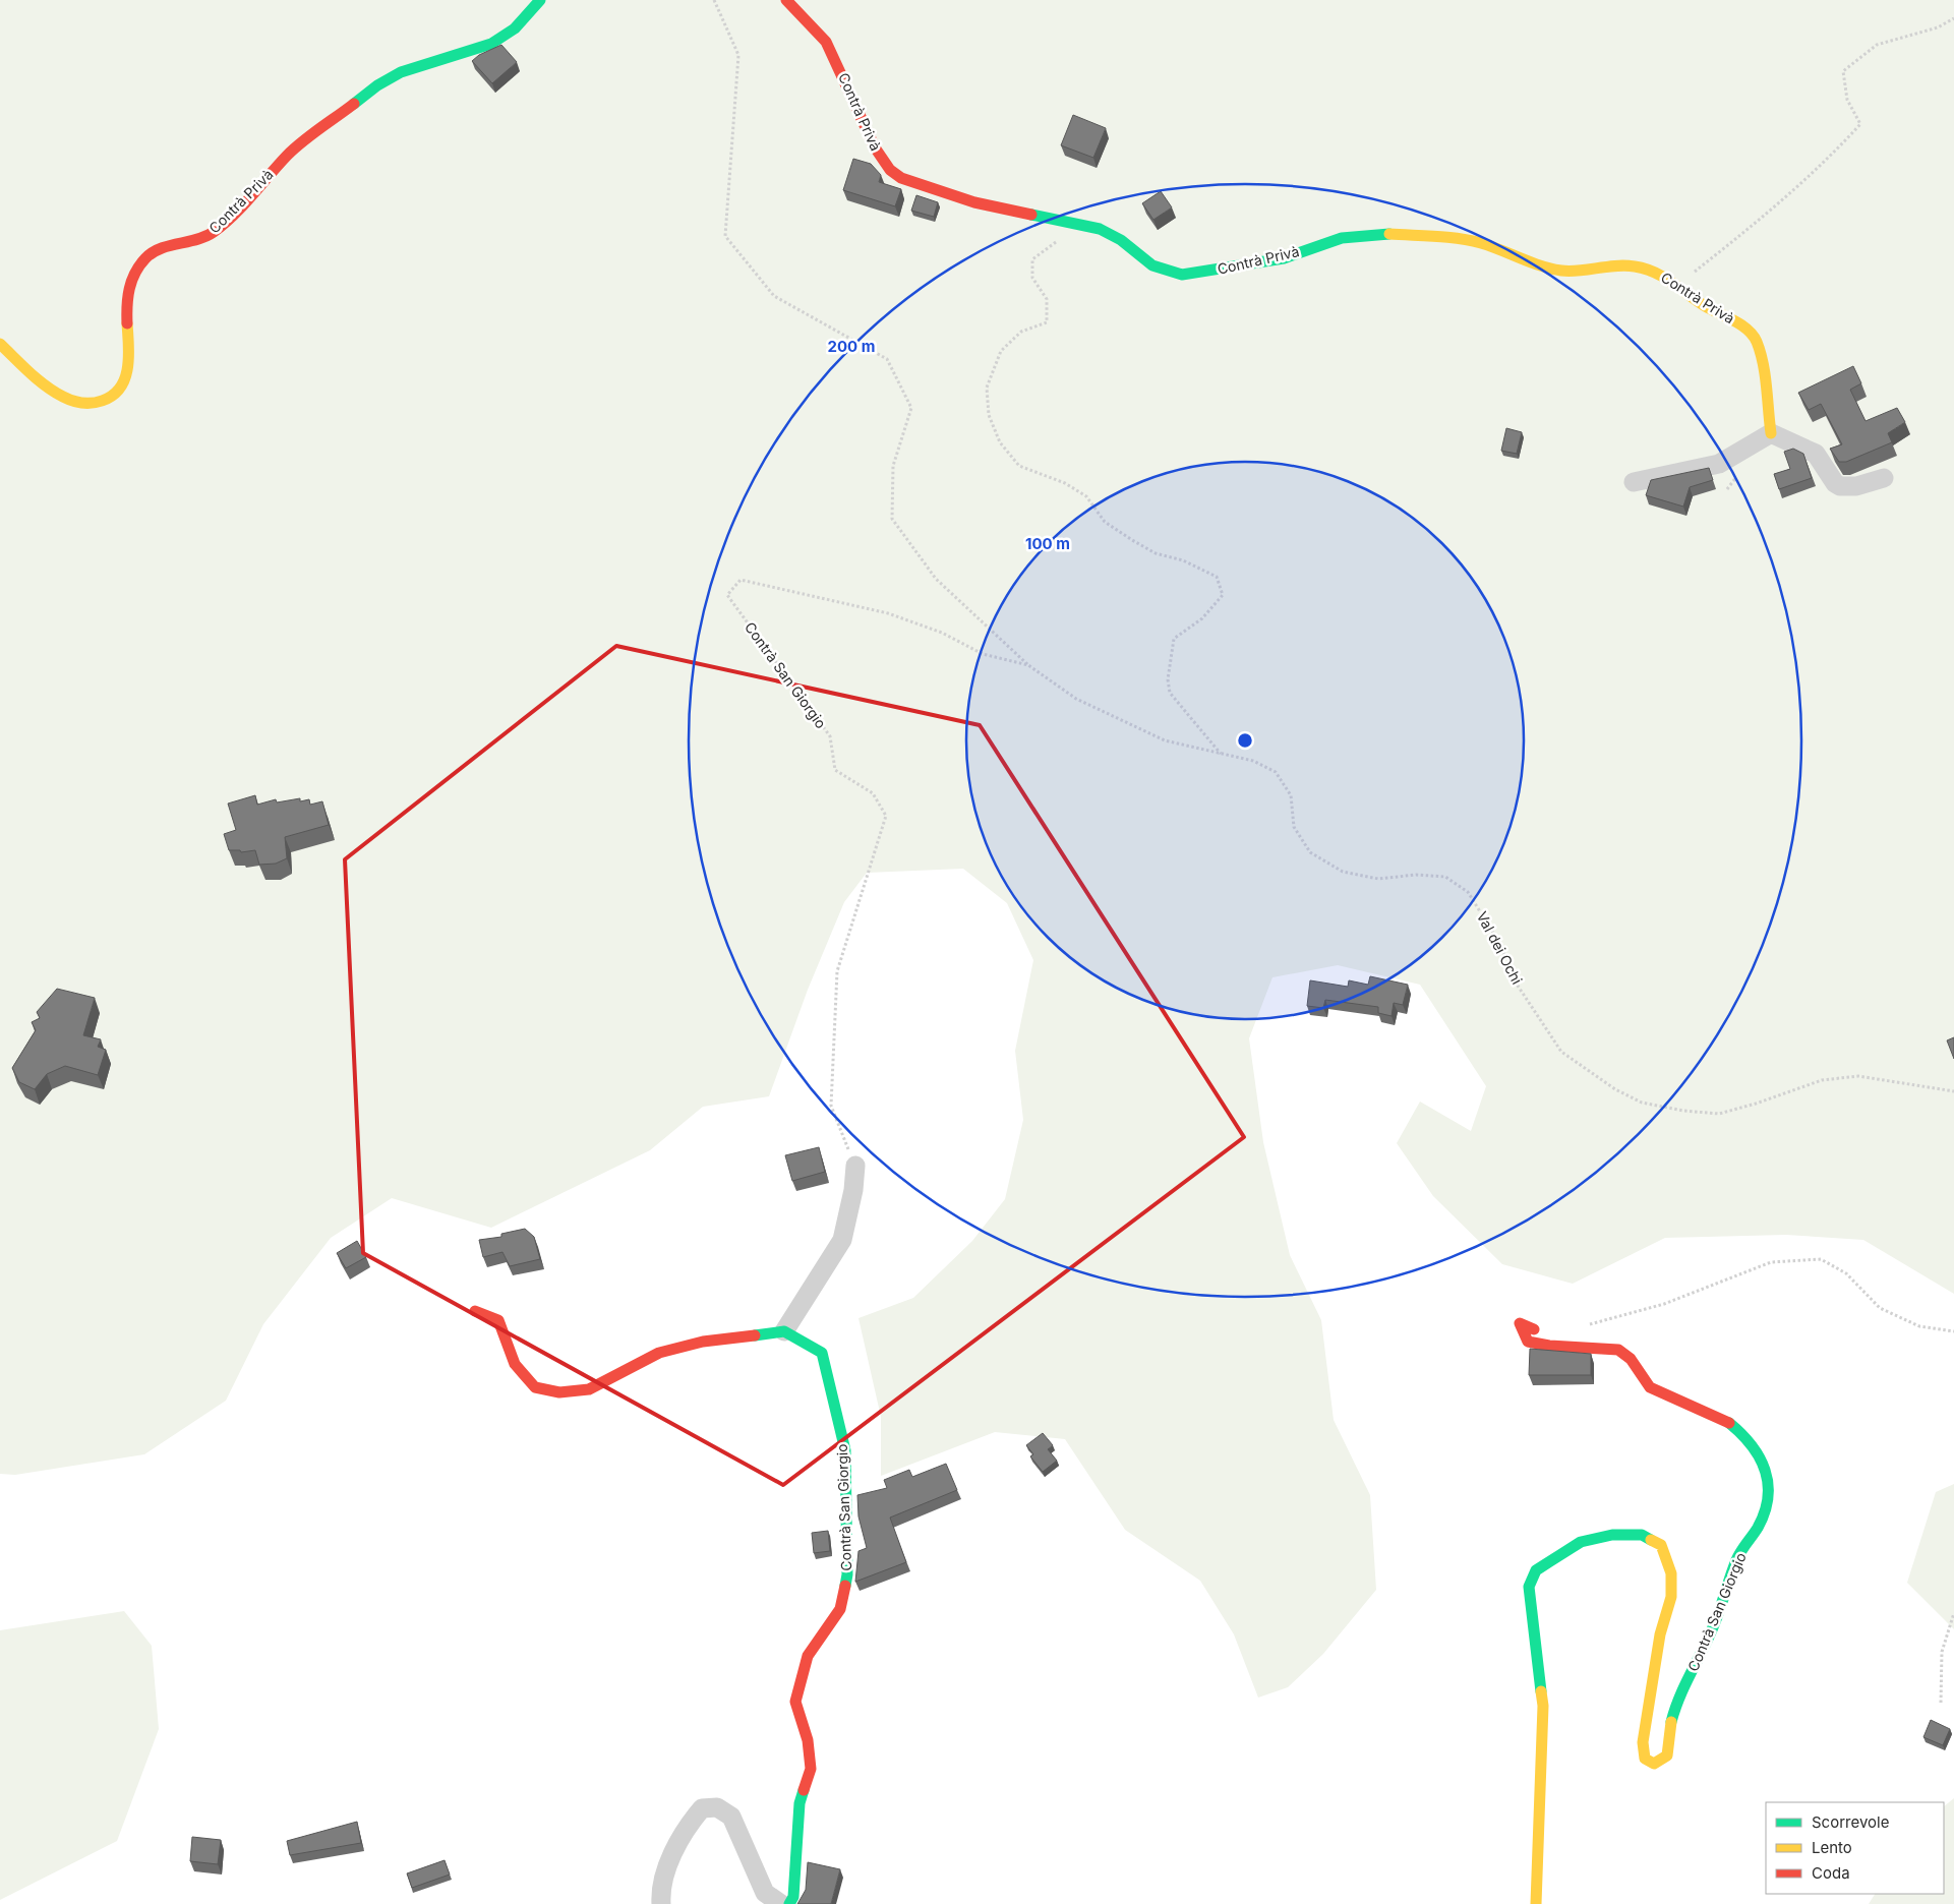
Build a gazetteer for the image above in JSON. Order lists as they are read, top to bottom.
{
  "streets": {
    "street": ["Contrà Privà", "Contrà San Giorgio"],
    "path": ["Val dei Ochi"]
  },
  "crossings": [
    ["Contrà San Giorgio", "Val dei Ochi"]
  ],
  "legend": ["Scorrevole", "Lento", "Coda"],
  "rings": ["200 m", "100 m"]
}
